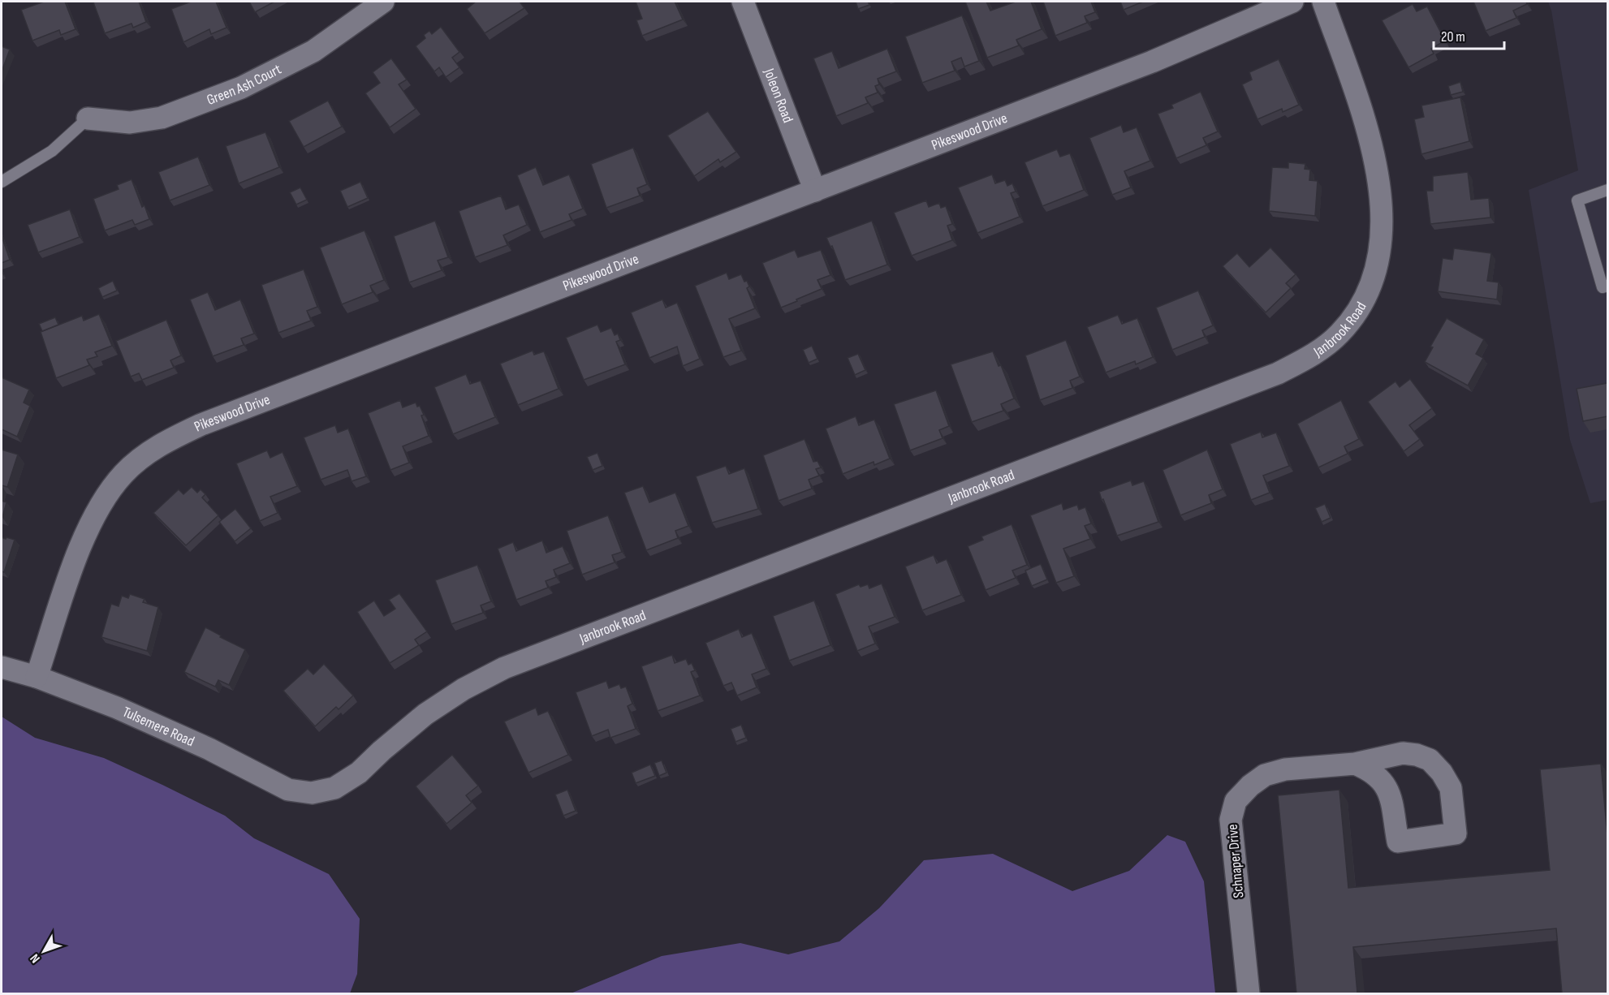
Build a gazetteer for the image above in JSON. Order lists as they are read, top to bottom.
{
  "streets": {
    "street": [
      "Green Ash Court",
      "Joleon Road",
      "Pikeswood Drive",
      "Janbrook Road",
      "Tulsemere Road",
      "Schnaper Drive"
    ]
  },
  "crossings": [
    ["Joleon Road", "Pikeswood Drive"],
    ["Pikeswood Drive", "Tulsemere Road"],
    ["Janbrook Road", "Tulsemere Road"]
  ],
  "scale_bar": "20 m",
  "north": "bottom left"
}
